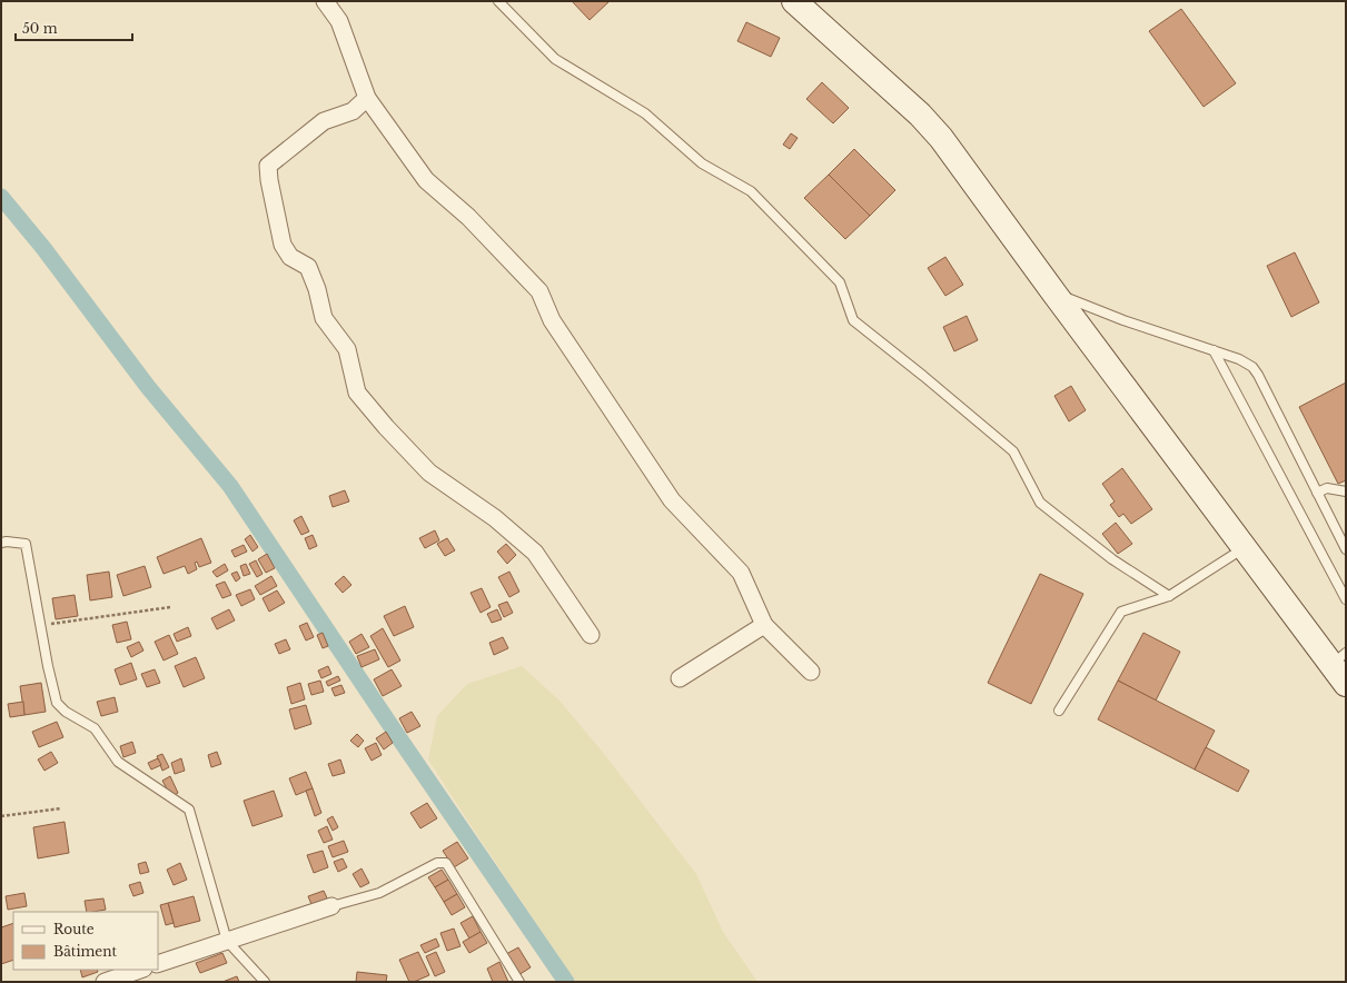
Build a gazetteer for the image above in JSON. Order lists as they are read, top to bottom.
{
  "legend": ["Route", "Bâtiment"],
  "scale_bar": "50 m"
}
